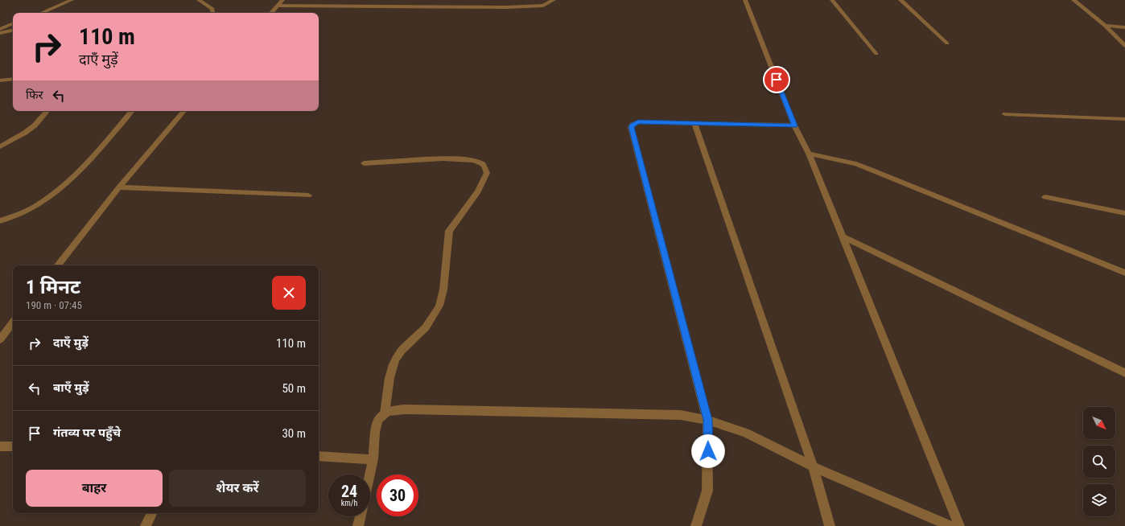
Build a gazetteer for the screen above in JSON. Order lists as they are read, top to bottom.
{
  "north": "bottom right",
  "page": {
    "turn": ["110 m", "दाएँ मुड़ें"],
    "then": "फिर",
    "heading": ["1 मिनट", "190 m · 07:45"],
    "list": [
      {
        "name": "दाएँ मुड़ें",
        "value": "110 m"
      },
      {
        "name": "बाएँ मुड़ें",
        "value": "50 m"
      },
      {
        "name": "गंतव्य पर पहुँचे",
        "value": "30 m"
      }
    ],
    "buttons": ["बाहर", "शेयर करें"],
    "speed": "24 km/h",
    "limit": "30"
  }
}
